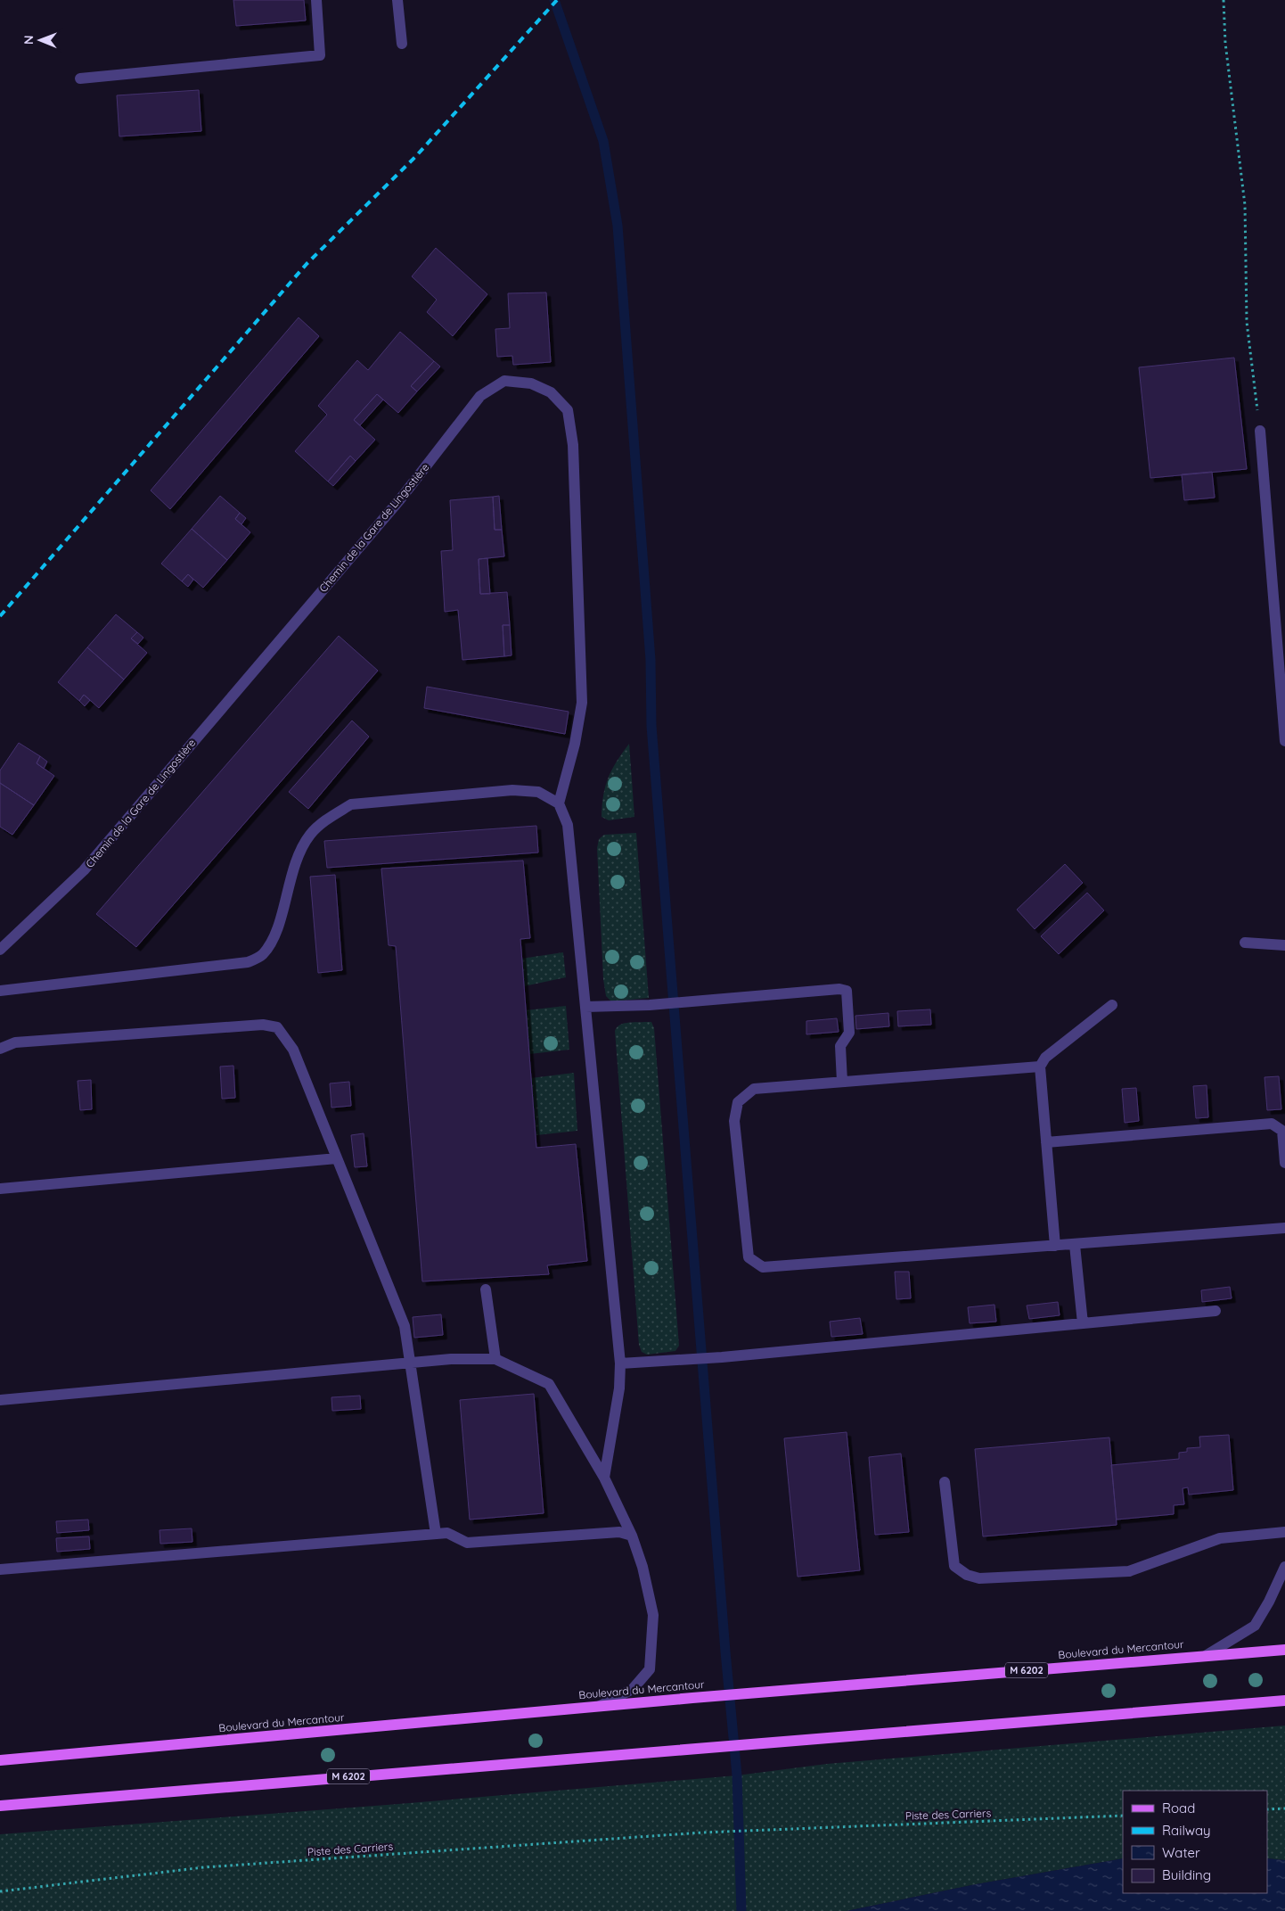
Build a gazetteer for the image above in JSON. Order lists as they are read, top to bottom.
{
  "streets": {
    "main road": ["Boulevard du Mercantour", "M 6202"],
    "street": ["Chemin de la Gare de Lingostière"],
    "path": ["Piste des Carriers"]
  },
  "legend": [
    "Road",
    "Railway",
    "Water",
    "Building"
  ],
  "north": "left"
}
